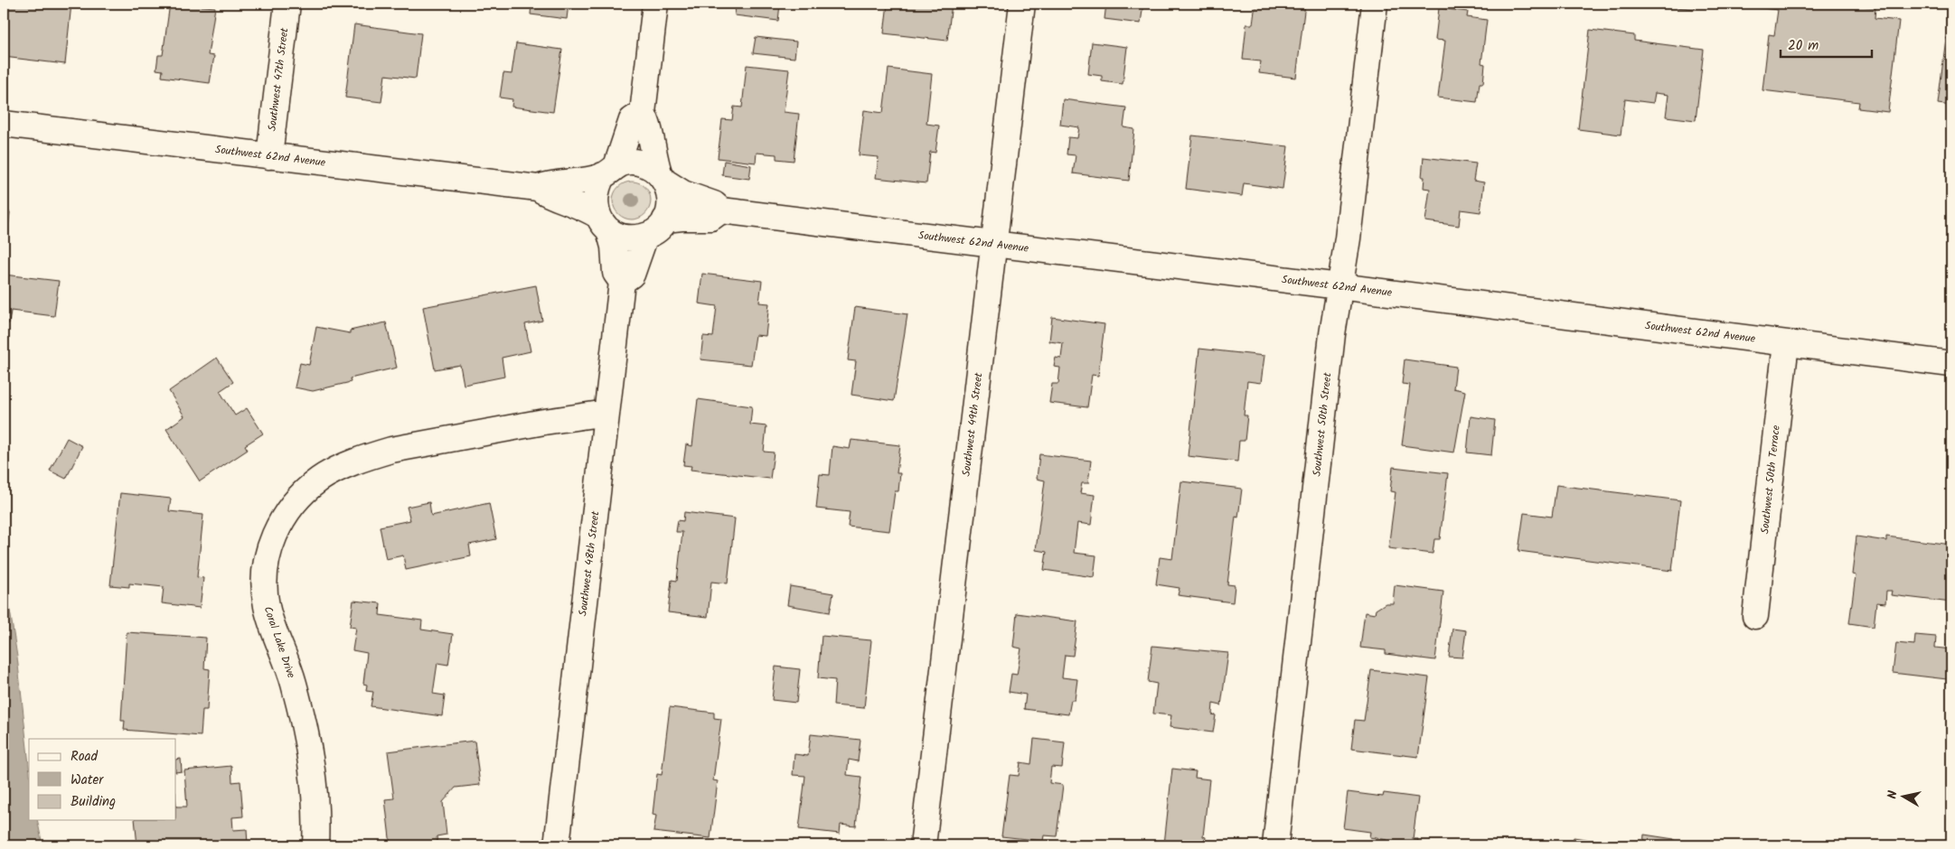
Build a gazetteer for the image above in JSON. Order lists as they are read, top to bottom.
{
  "streets": {
    "street": [
      "Southwest 47th Street",
      "Southwest 62nd Avenue",
      "Southwest 49th Street",
      "Southwest 50th Street",
      "Southwest 50th Terrace",
      "Southwest 48th Street",
      "Coral Lake Drive"
    ]
  },
  "crossings": [
    ["Southwest 47th Street", "Southwest 62nd Avenue"],
    ["Southwest 62nd Avenue", "Southwest 49th Street"],
    ["Southwest 62nd Avenue", "Southwest 50th Street"],
    ["Southwest 62nd Avenue", "Southwest 50th Terrace"],
    ["Southwest 62nd Avenue", "Southwest 48th Street"],
    ["Southwest 48th Street", "Coral Lake Drive"]
  ],
  "legend": ["Road", "Water", "Building"],
  "scale_bar": "20 m",
  "north": "left"
}
